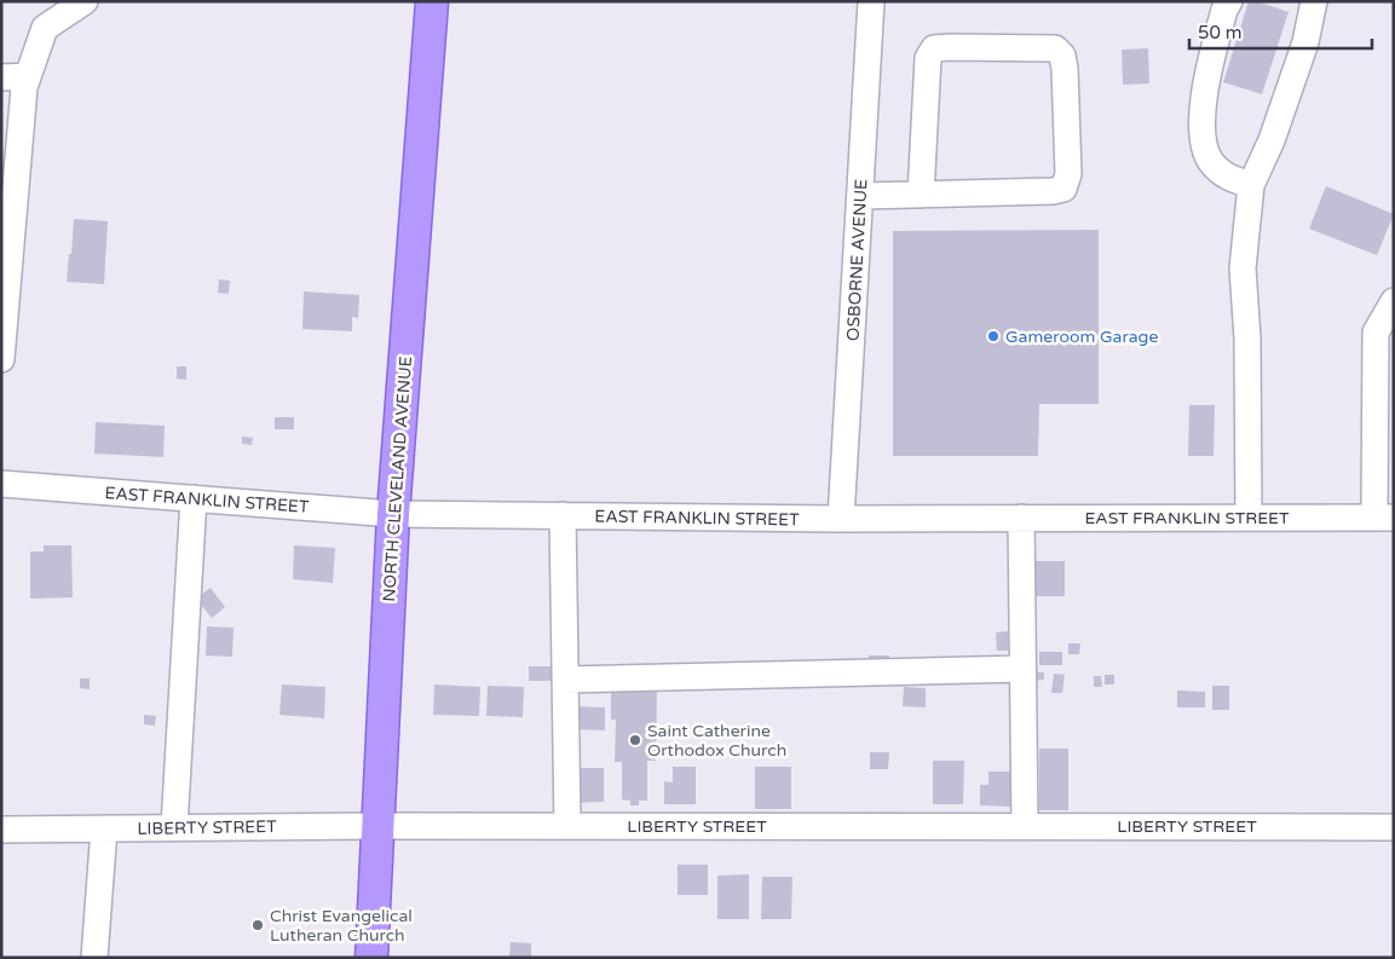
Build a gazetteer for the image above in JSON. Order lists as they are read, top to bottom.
{
  "streets": {
    "main road": ["NORTH CLEVELAND AVENUE"],
    "street": ["OSBORNE AVENUE", "EAST FRANKLIN STREET", "LIBERTY STREET"]
  },
  "crossings": [
    ["OSBORNE AVENUE", "EAST FRANKLIN STREET"],
    ["NORTH CLEVELAND AVENUE", "EAST FRANKLIN STREET"],
    ["NORTH CLEVELAND AVENUE", "LIBERTY STREET"]
  ],
  "places": ["Gameroom Garage", "Saint Catherine Orthodox Church", "Christ Evangelical Lutheran Church"],
  "scale_bar": "50 m"
}
